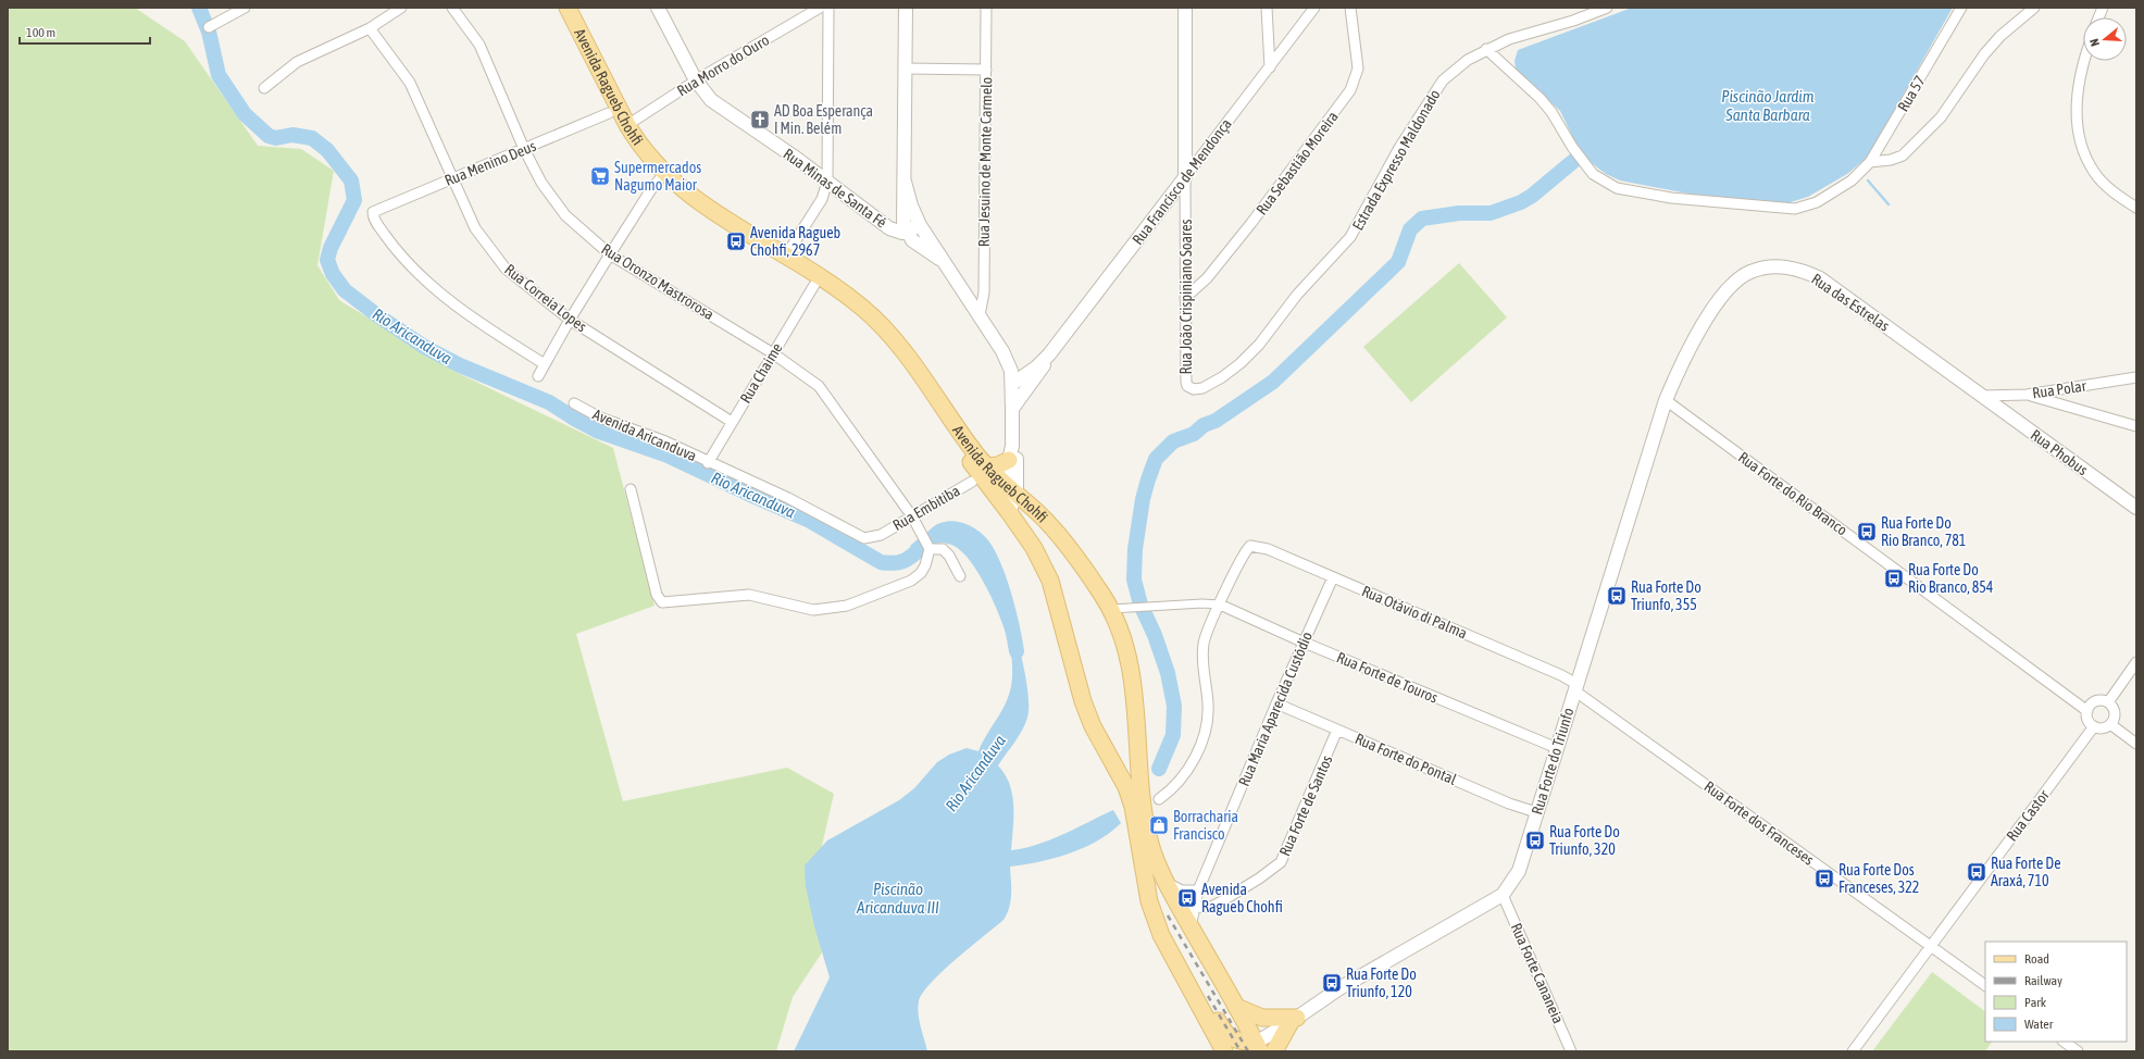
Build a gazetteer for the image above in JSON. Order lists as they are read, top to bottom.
{
  "streets": {
    "main road": ["Avenida Ragueb Chohfi"],
    "street": [
      "Rua Morro do Ouro",
      "Rua 57",
      "Estrada Expresso Maldonado",
      "Rua Jesuino de Monte Carmelo",
      "Rua Menino Deus",
      "Rua Sebastião Moreira",
      "Rua Francisco de Mendonça",
      "Rua Minas de Santa Fé",
      "Rua Oronzo Mastrorosa",
      "Rua João Crispiniano Soares",
      "Rua Correia Lopes",
      "Rua das Estrelas",
      "Rua Chaime",
      "Rua Polar",
      "Avenida Aricanduva",
      "Rua Phobus",
      "Rua Forte do Rio Branco",
      "Rua Embitiba",
      "Rua Otávio di Palma",
      "Rua Forte de Touros",
      "Rua Maria Aparecida Custódio",
      "Rua Forte do Pontal",
      "Rua Forte do Triunfo",
      "Rua Forte de Santos",
      "Rua Castor",
      "Rua Forte dos Franceses",
      "Rua Forte Cananeia"
    ]
  },
  "crossings": [
    ["Rua Morro do Ouro", "Avenida Ragueb Chohfi"],
    ["Rua Morro do Ouro", "Rua Minas de Santa Fé"],
    ["Avenida Ragueb Chohfi", "Rua Menino Deus"],
    ["Avenida Ragueb Chohfi", "Rua Chaime"],
    ["Avenida Ragueb Chohfi", "Rua Maria Aparecida Custódio"],
    ["Avenida Ragueb Chohfi", "Rua Forte do Triunfo"],
    ["Avenida Ragueb Chohfi", "Rua Forte de Santos"],
    ["Rua 57", "Estrada Expresso Maldonado"],
    ["Estrada Expresso Maldonado", "Rua João Crispiniano Soares"],
    ["Rua Menino Deus", "Rua Oronzo Mastrorosa"],
    ["Rua Menino Deus", "Rua Correia Lopes"],
    ["Rua Sebastião Moreira", "Rua João Crispiniano Soares"],
    ["Rua Francisco de Mendonça", "Rua João Crispiniano Soares"],
    ["Rua Oronzo Mastrorosa", "Rua Chaime"],
    ["Rua Oronzo Mastrorosa", "Rua Embitiba"],
    ["Rua Correia Lopes", "Rua Chaime"],
    ["Rua das Estrelas", "Rua Polar"],
    ["Rua das Estrelas", "Rua Phobus"],
    ["Rua das Estrelas", "Rua Forte do Rio Branco"],
    ["Rua das Estrelas", "Rua Forte do Triunfo"],
    ["Rua Chaime", "Avenida Aricanduva"],
    ["Rua Polar", "Rua Phobus"],
    ["Avenida Aricanduva", "Rua Embitiba"],
    ["Rua Forte do Rio Branco", "Rua Forte do Triunfo"],
    ["Rua Forte do Rio Branco", "Rua Castor"],
    ["Rua Otávio di Palma", "Rua Forte de Touros"],
    ["Rua Otávio di Palma", "Rua Maria Aparecida Custódio"],
    ["Rua Otávio di Palma", "Rua Forte do Triunfo"],
    ["Rua Otávio di Palma", "Rua Forte dos Franceses"],
    ["Rua Forte de Touros", "Rua Maria Aparecida Custódio"],
    ["Rua Forte de Touros", "Rua Forte do Triunfo"],
    ["Rua Maria Aparecida Custódio", "Rua Forte do Pontal"],
    ["Rua Maria Aparecida Custódio", "Rua Forte de Santos"],
    ["Rua Forte do Pontal", "Rua Forte do Triunfo"],
    ["Rua Forte do Pontal", "Rua Forte de Santos"],
    ["Rua Forte do Triunfo", "Rua Forte dos Franceses"],
    ["Rua Forte do Triunfo", "Rua Forte Cananeia"],
    ["Rua Castor", "Rua Forte dos Franceses"]
  ],
  "water": ["Piscinão Jardim Santa Barbara", "Rio Aricanduva", "Piscinão Aricanduva III"],
  "places": {
    "church": ["AD Boa Esperança I Min. Belém"],
    "supermarket": ["Supermercados Nagumo Maior"],
    "bus stop": [
      "Avenida Ragueb Chohfi, 2967",
      "Rua Forte Do Rio Branco, 781",
      "Rua Forte Do Rio Branco, 854",
      "Rua Forte Do Triunfo, 355",
      "Rua Forte Do Triunfo, 320",
      "Rua Forte De Araxá, 710",
      "Rua Forte Dos Franceses, 322",
      "Avenida Ragueb Chohfi",
      "Rua Forte Do Triunfo, 120"
    ],
    "shop": ["Borracharia Francisco"]
  },
  "legend": [
    "Road",
    "Railway",
    "Park",
    "Water"
  ],
  "scale_bar": "100 m",
  "north": "left"
}
